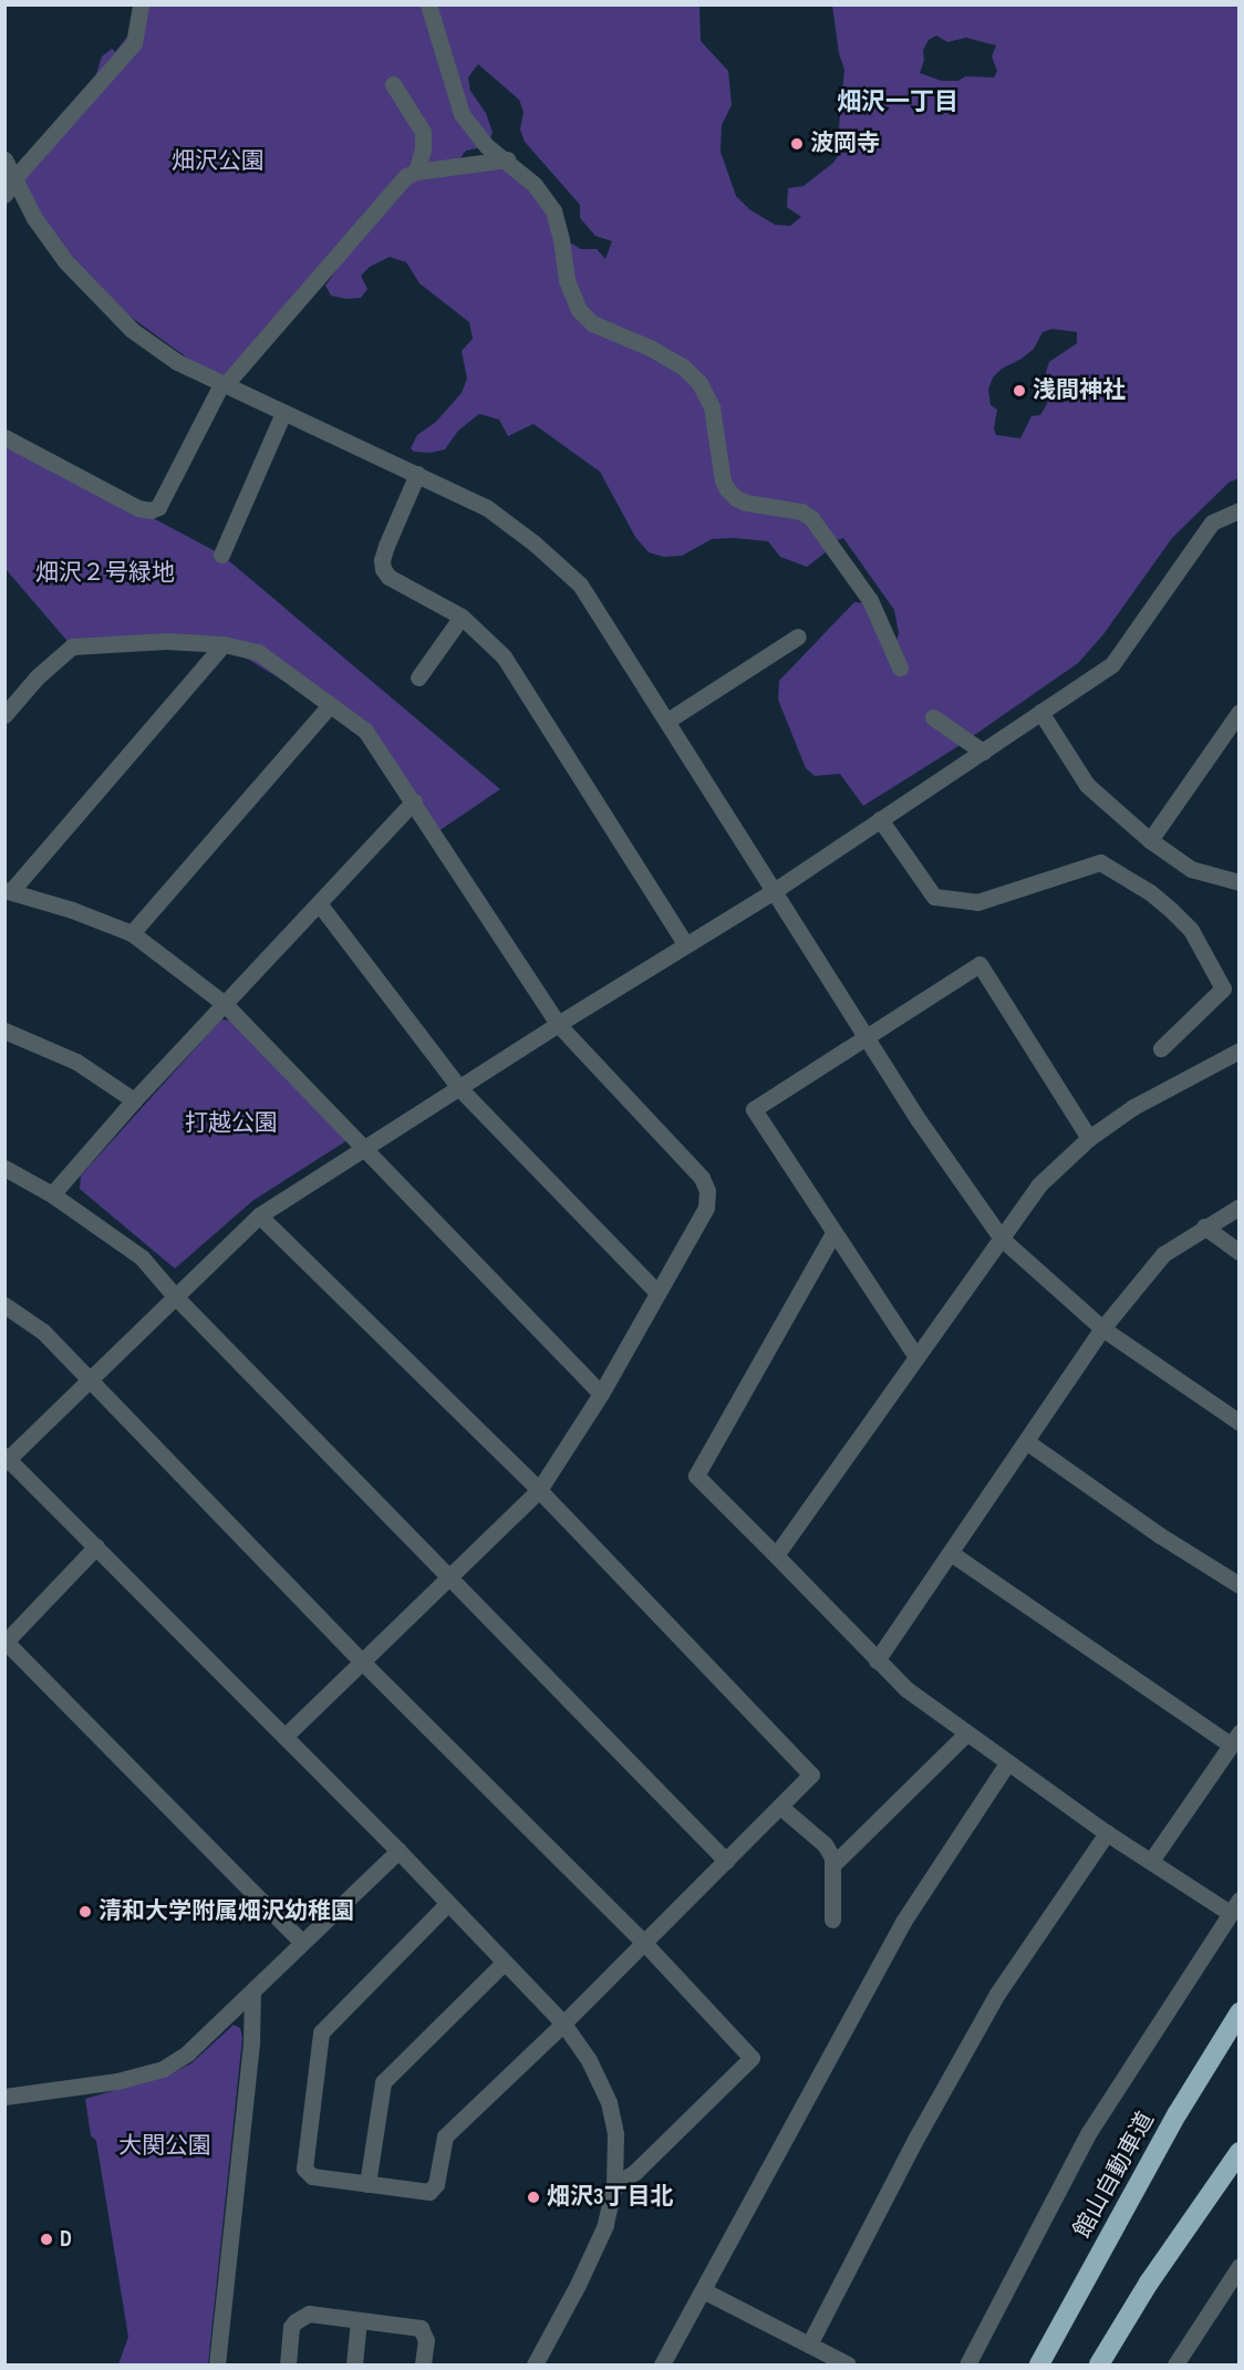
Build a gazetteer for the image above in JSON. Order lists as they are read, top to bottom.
{
  "streets": {
    "highway": ["館山自動車道"]
  },
  "districts": ["畑沢一丁目"],
  "parks": [
    "畑沢公園",
    "畑沢２号緑地",
    "打越公園",
    "大関公園"
  ],
  "places": [
    "波岡寺",
    "浅間神社",
    "清和大学附属畑沢幼稚園",
    "畑沢3丁目北",
    "D"
  ]
}
